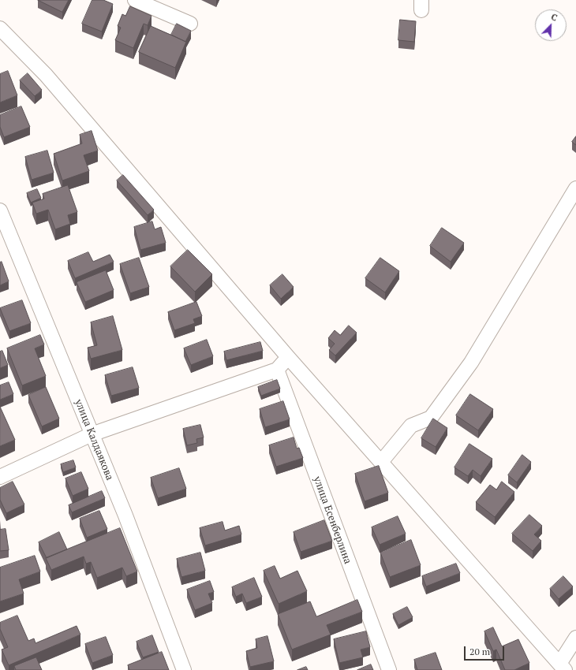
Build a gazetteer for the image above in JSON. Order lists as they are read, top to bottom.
{
  "streets": {
    "street": ["улица Калдаякова", "улица Есенберлина"]
  },
  "scale_bar": "20 m",
  "north": "top right"
}
